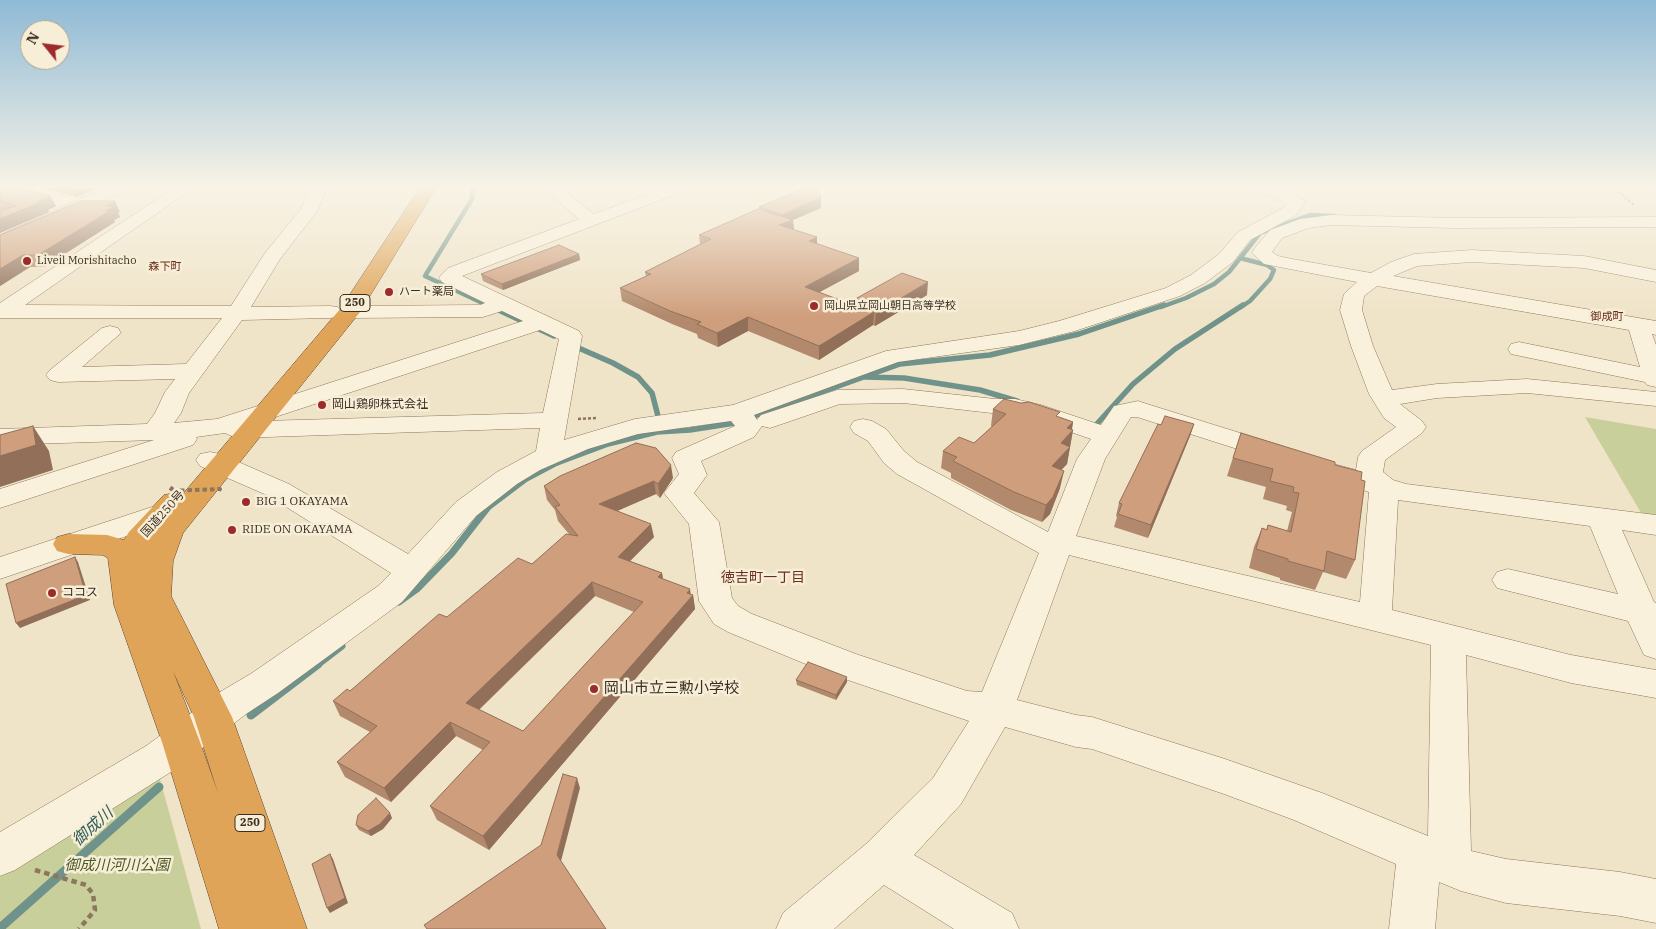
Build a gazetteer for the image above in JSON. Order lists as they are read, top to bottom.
{
  "streets": {
    "highway": ["250", "国道250号"]
  },
  "districts": ["森下町", "御成町", "徳吉町一丁目"],
  "water": ["御成川"],
  "parks": ["御成川河川公園"],
  "places": [
    "Liveil Morishitacho",
    "ハート薬局",
    "岡山県立岡山朝日高等学校",
    "岡山鶏卵株式会社",
    "BIG 1 OKAYAMA",
    "RIDE ON OKAYAMA",
    "ココス",
    "岡山市立三勲小学校"
  ],
  "north": "top left"
}
